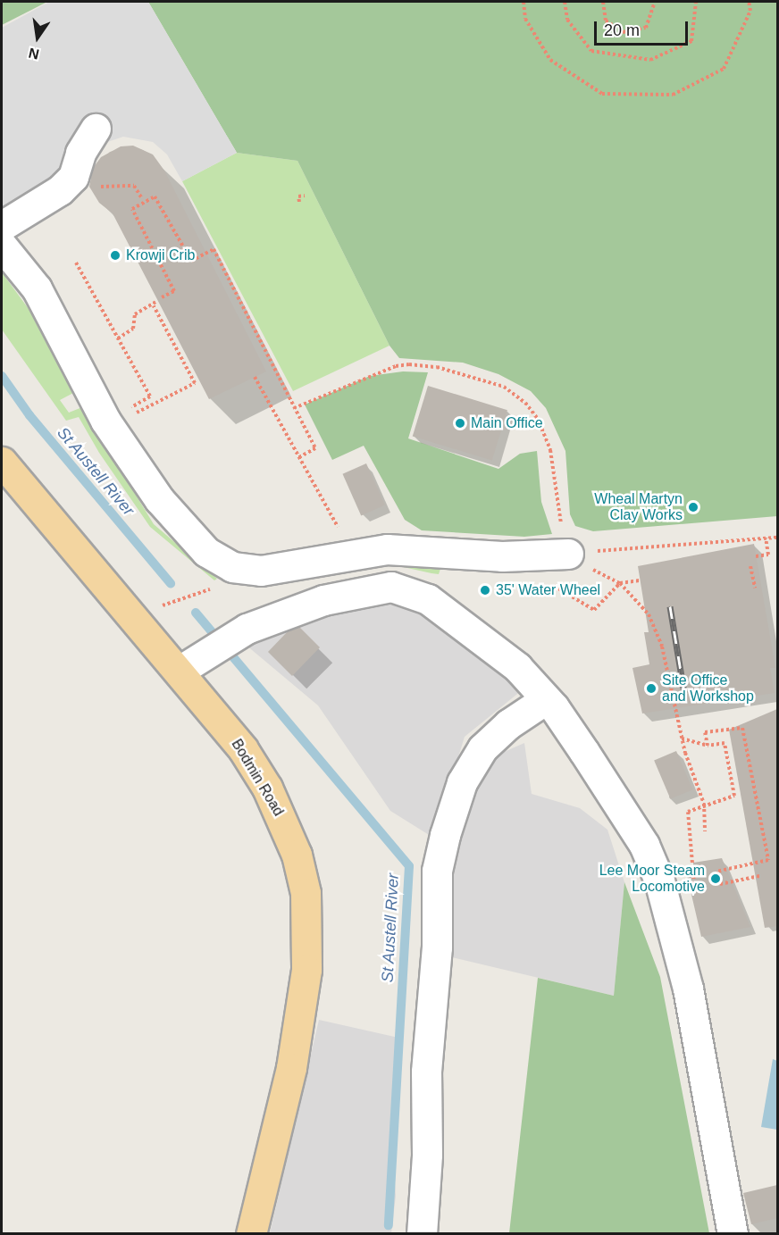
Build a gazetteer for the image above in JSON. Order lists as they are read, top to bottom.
{
  "streets": {
    "main road": ["Bodmin Road"]
  },
  "water": ["St Austell River"],
  "places": [
    "Krowji Crib",
    "Main Office",
    "Wheal Martyn Clay Works",
    "35' Water Wheel",
    "Site Office and Workshop",
    "Lee Moor Steam Locomotive"
  ],
  "scale_bar": "20 m",
  "north": "bottom"
}
